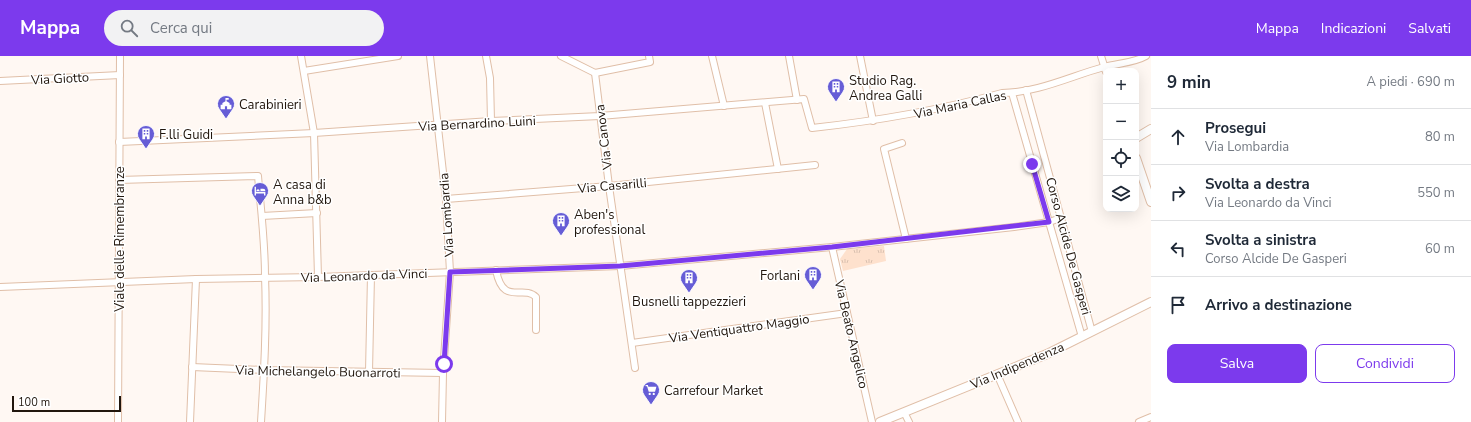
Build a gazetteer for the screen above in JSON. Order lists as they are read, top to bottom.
{
  "streets": {
    "street": [
      "Via Giotto",
      "Via Maria Callas",
      "Via Bernardino Luini",
      "Via Canova",
      "Via Casarilli",
      "Via Lombardia",
      "Viale delle Rimembranze",
      "Corso Alcide De Gasperi",
      "Via Leonardo da Vinci",
      "Via Ventiquattro Maggio",
      "Via Beato Angelico",
      "Via Indipendenza",
      "Via Michelangelo Buonarroti"
    ]
  },
  "crossings": [
    ["Via Giotto", "Viale delle Rimembranze"],
    ["Via Maria Callas", "Via Bernardino Luini"],
    ["Via Maria Callas", "Corso Alcide De Gasperi"],
    ["Via Bernardino Luini", "Via Canova"],
    ["Via Bernardino Luini", "Via Lombardia"],
    ["Via Bernardino Luini", "Viale delle Rimembranze"],
    ["Via Canova", "Via Casarilli"],
    ["Via Canova", "Via Leonardo da Vinci"],
    ["Via Canova", "Via Ventiquattro Maggio"],
    ["Via Casarilli", "Via Lombardia"],
    ["Via Lombardia", "Via Leonardo da Vinci"],
    ["Via Lombardia", "Via Michelangelo Buonarroti"],
    ["Viale delle Rimembranze", "Via Leonardo da Vinci"],
    ["Corso Alcide De Gasperi", "Via Leonardo da Vinci"],
    ["Corso Alcide De Gasperi", "Via Indipendenza"],
    ["Via Leonardo da Vinci", "Via Beato Angelico"],
    ["Via Ventiquattro Maggio", "Via Beato Angelico"]
  ],
  "places": {
    "building": [
      "Studio Rag. Andrea Galli",
      "F.lli Guidi",
      "Aben's professional",
      "Forlani",
      "Busnelli tappezzieri"
    ],
    "public building": ["Carabinieri"],
    "hotel": ["A casa di Anna b&b"],
    "supermarket": ["Carrefour Market"]
  },
  "scale_bar": "100 m",
  "page": {
    "header": "Mappa",
    "search": "Cerca qui",
    "nav": ["Mappa", "Indicazioni", "Salvati"],
    "heading": ["9 min", "A piedi · 690 m"],
    "map_buttons": ["+", "−"],
    "list": [
      ["Prosegui", "Via Lombardia", "80 m"],
      ["Svolta a destra", "Via Leonardo da Vinci", "550 m"],
      ["Svolta a sinistra", "Corso Alcide De Gasperi", "60 m"],
      "Arrivo a destinazione"
    ],
    "buttons": ["Salva", "Condividi"],
    "scale": "100 m"
  }
}
